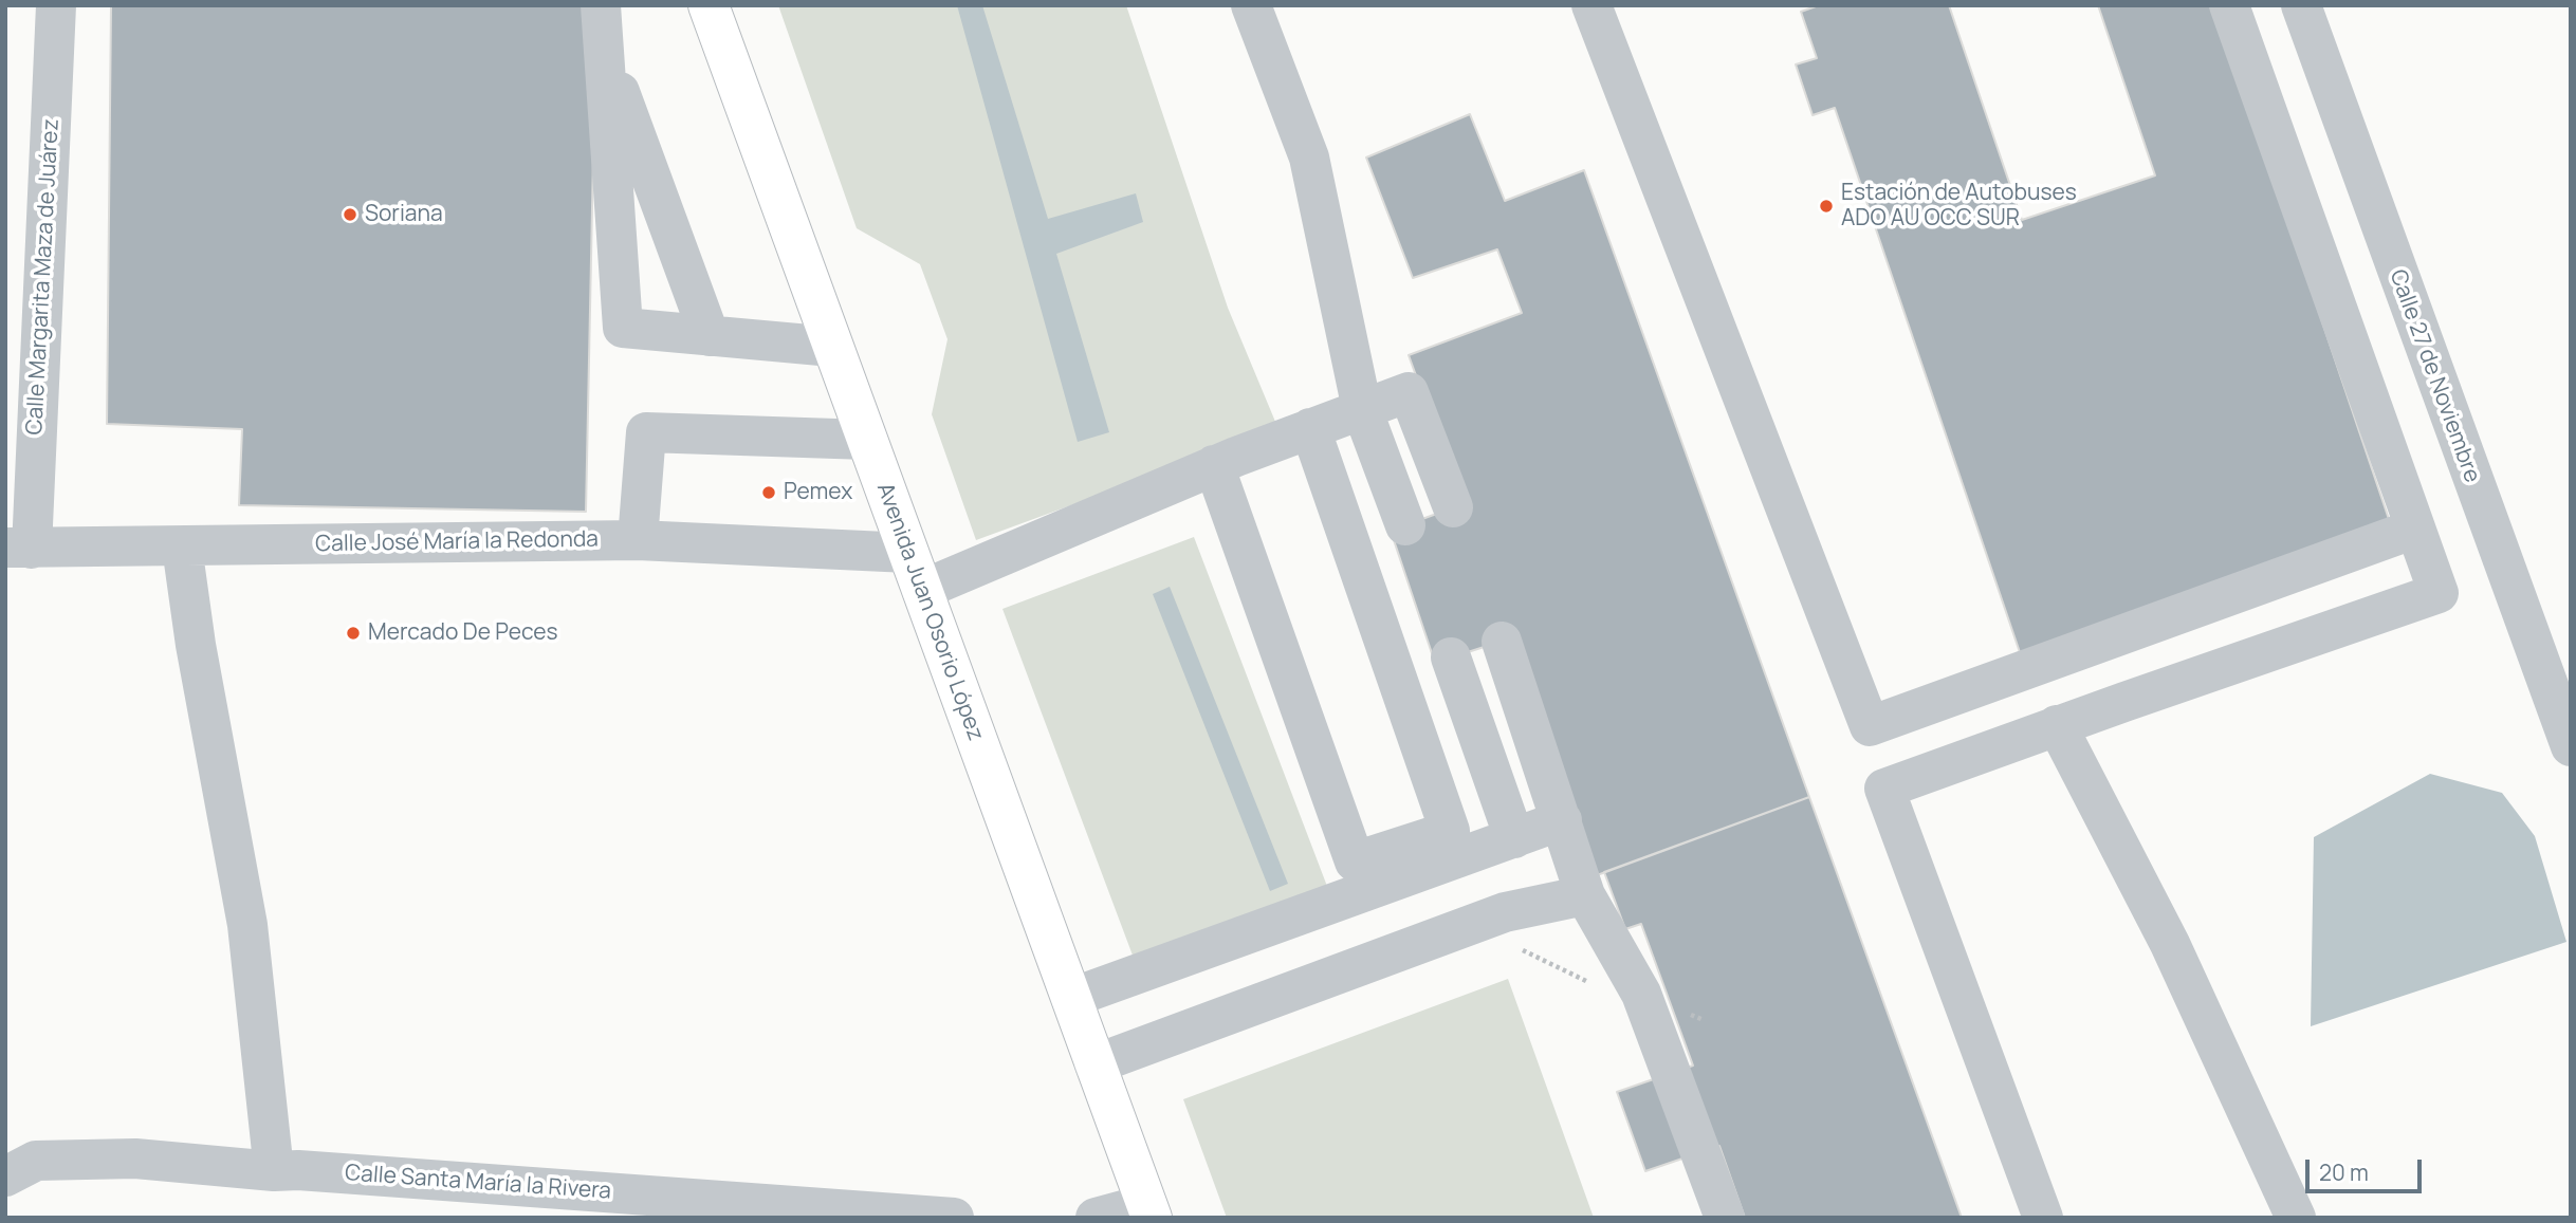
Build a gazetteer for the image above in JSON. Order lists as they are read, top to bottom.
{
  "streets": {
    "main road": ["Avenida Juan Osorio López"],
    "street": [
      "Calle Margarita Maza de Juárez",
      "Calle 27 de Noviembre",
      "Calle José María la Redonda",
      "Calle Santa María la Rivera"
    ]
  },
  "crossings": [
    ["Calle Margarita Maza de Juárez", "Calle José María la Redonda"],
    ["Calle José María la Redonda", "Avenida Juan Osorio López"]
  ],
  "places": [
    "Estación de Autobuses ADO AU OCC SUR",
    "Soriana",
    "Pemex",
    "Mercado De Peces"
  ],
  "scale_bar": "20 m"
}
